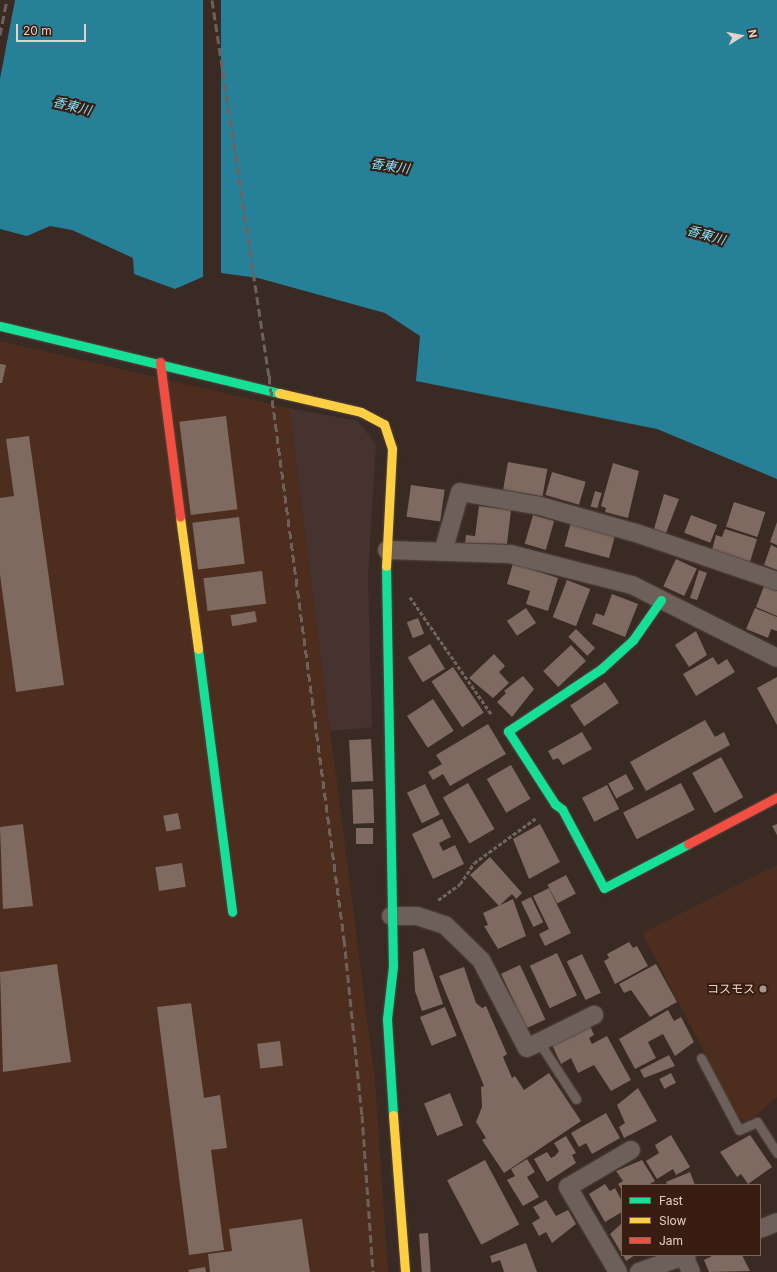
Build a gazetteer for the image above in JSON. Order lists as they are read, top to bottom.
{
  "water": ["香東川"],
  "places": ["コスモス"],
  "legend": ["Fast", "Slow", "Jam"],
  "scale_bar": "20 m",
  "north": "right"
}
